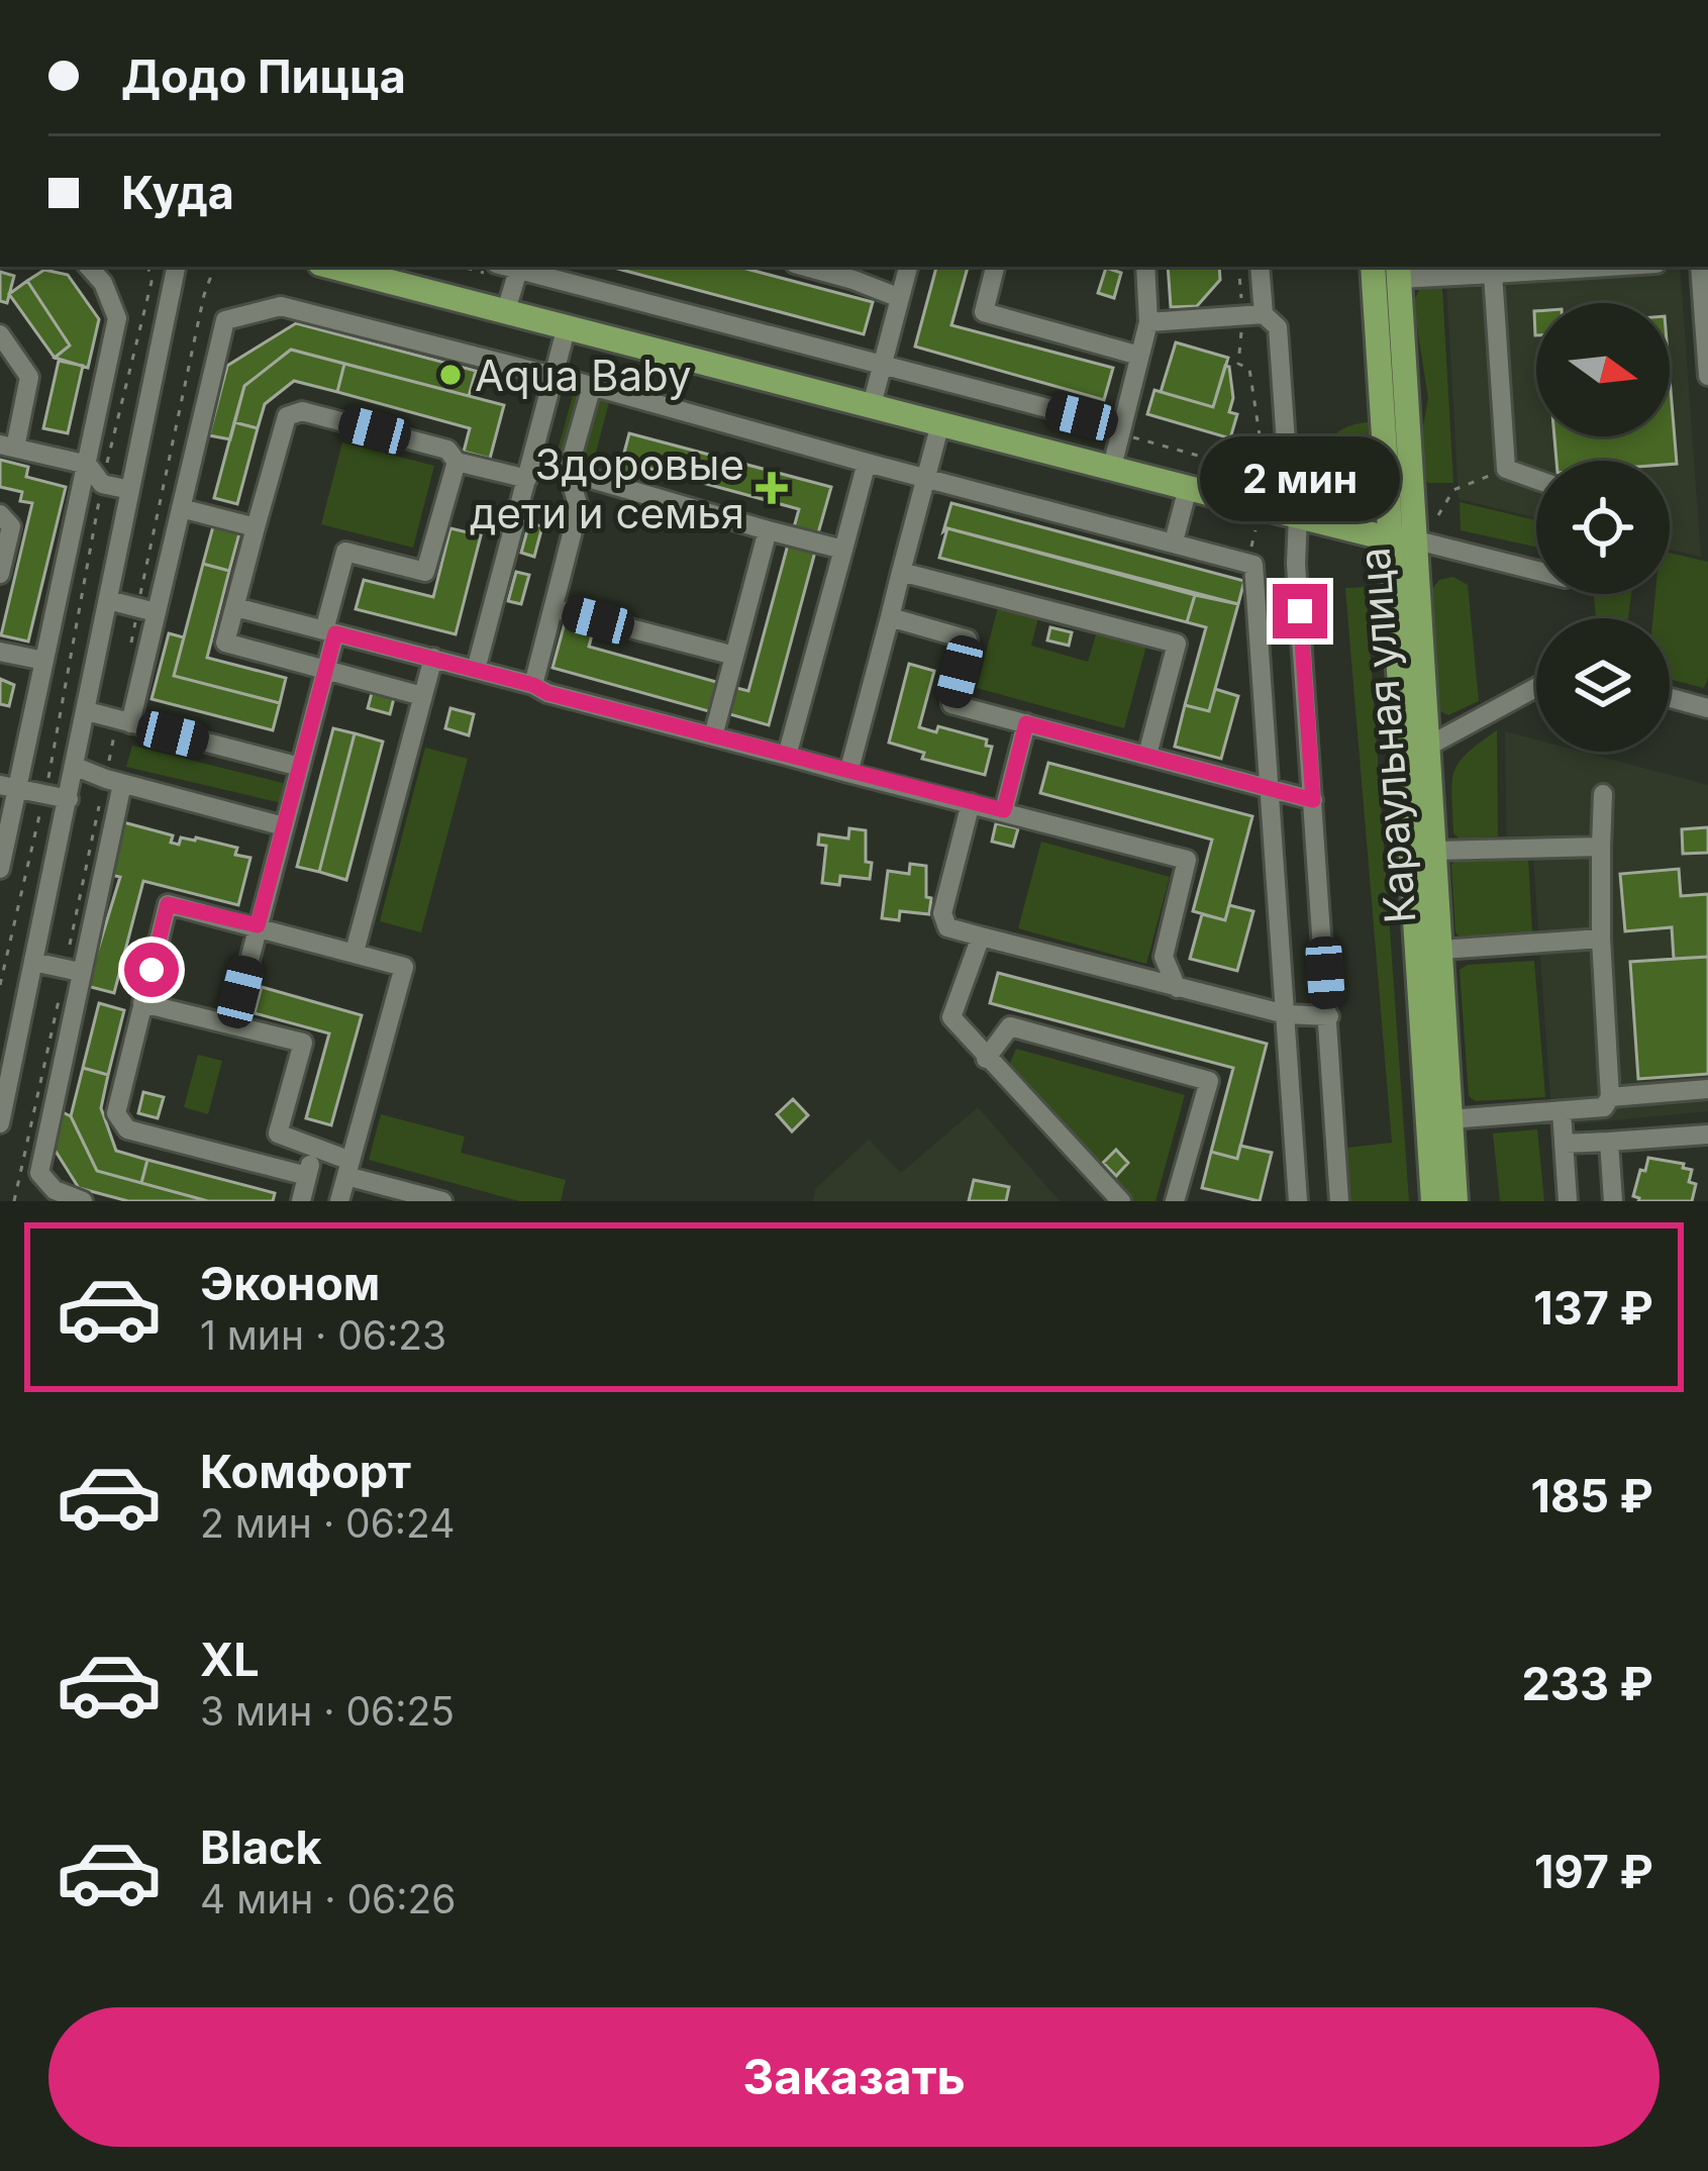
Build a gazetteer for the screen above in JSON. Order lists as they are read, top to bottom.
{
  "streets": {
    "main road": ["Караульная улица"]
  },
  "places": {
    "other": ["Aqua Baby"],
    "health": ["Здоровые дети и семья"]
  },
  "north": "right",
  "page": {
    "banner": ["Додо Пицца", "Куда"],
    "bubble": "2 мин",
    "list": [
      {
        "name": "Эконом",
        "note": "1 мин · 06:23",
        "value": "137 ₽"
      },
      {
        "name": "Комфорт",
        "note": "2 мин · 06:24",
        "value": "185 ₽"
      },
      {
        "name": "XL",
        "note": "3 мин · 06:25",
        "value": "233 ₽"
      },
      {
        "name": "Black",
        "note": "4 мин · 06:26",
        "value": "197 ₽"
      }
    ],
    "buttons": "Заказать"
  }
}
